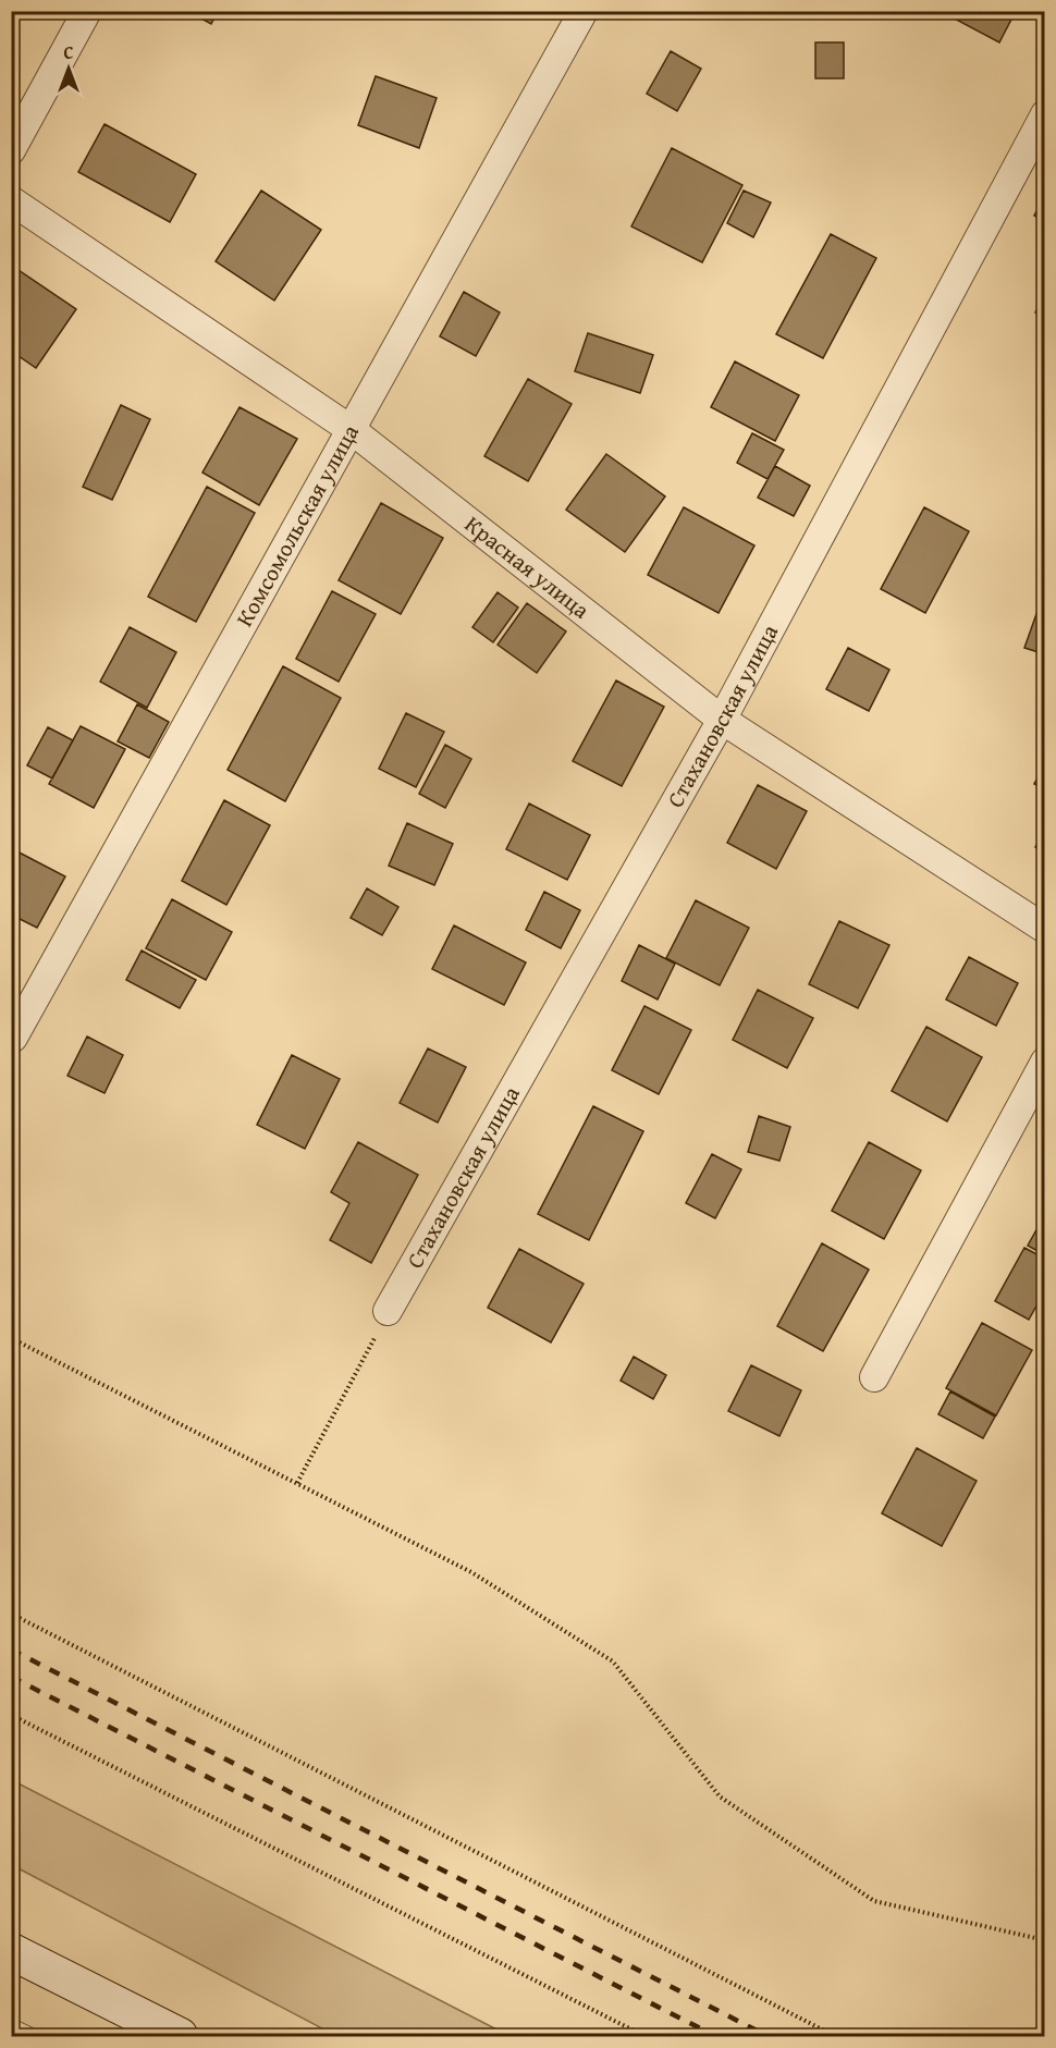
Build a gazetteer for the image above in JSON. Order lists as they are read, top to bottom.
{
  "streets": {
    "street": ["Комсомольская улица", "Красная улица", "Стахановская улица"]
  },
  "crossings": [
    ["Комсомольская улица", "Красная улица"],
    ["Красная улица", "Стахановская улица"]
  ],
  "north": "top"
}
